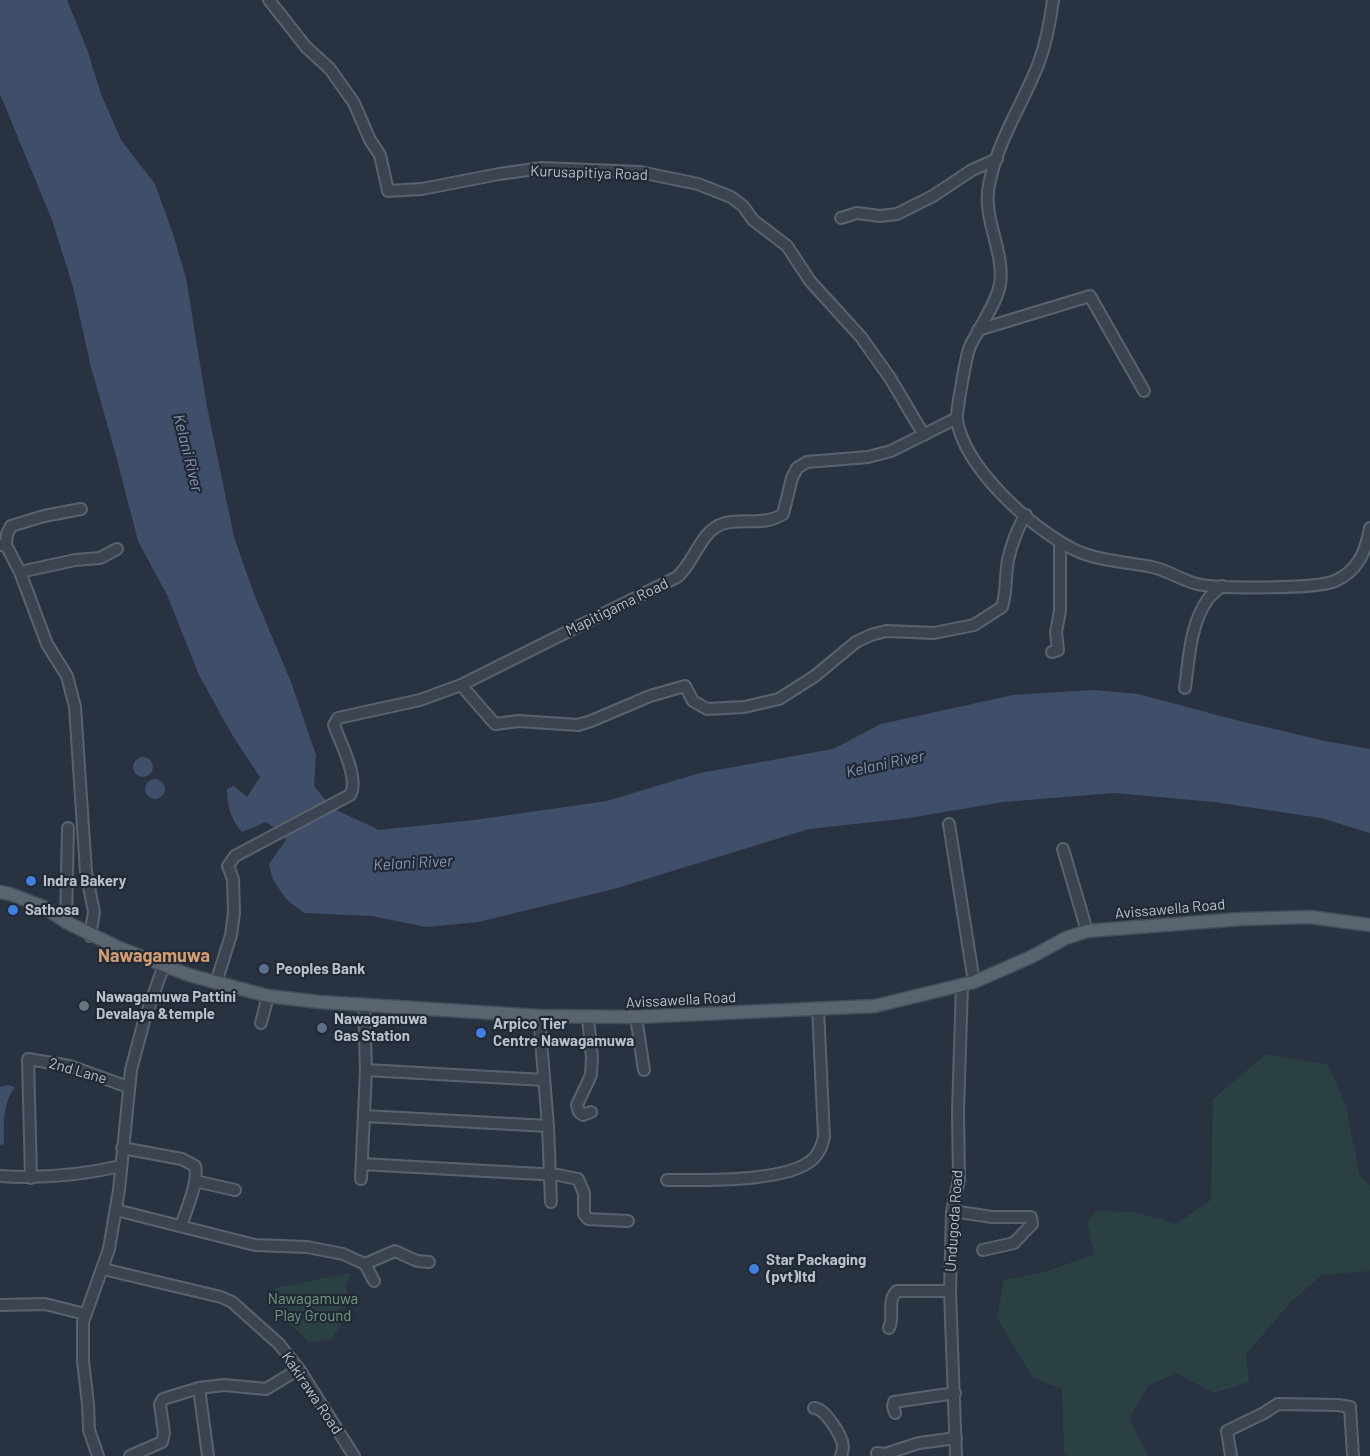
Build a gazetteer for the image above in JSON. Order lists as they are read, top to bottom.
{
  "streets": {
    "main road": ["Avissawella Road"],
    "street": [
      "Kurusapitiya Road",
      "Mapitigama Road",
      "2nd Lane",
      "Undugoda Road",
      "Kakirawa Road"
    ]
  },
  "crossings": [
    ["Kurusapitiya Road", "Mapitigama Road"],
    ["Mapitigama Road", "Avissawella Road"],
    ["Avissawella Road", "Undugoda Road"]
  ],
  "districts": ["Nawagamuwa"],
  "water": ["Kelani River"],
  "parks": ["Nawagamuwa Play Ground"],
  "places": [
    "Indra Bakery",
    "Sathosa",
    "Peoples Bank",
    "Nawagamuwa Pattini Devalaya &temple",
    "Nawagamuwa Gas Station",
    "Arpico Tier Centre Nawagamuwa",
    "Star Packaging (pvt)ltd"
  ]
}
